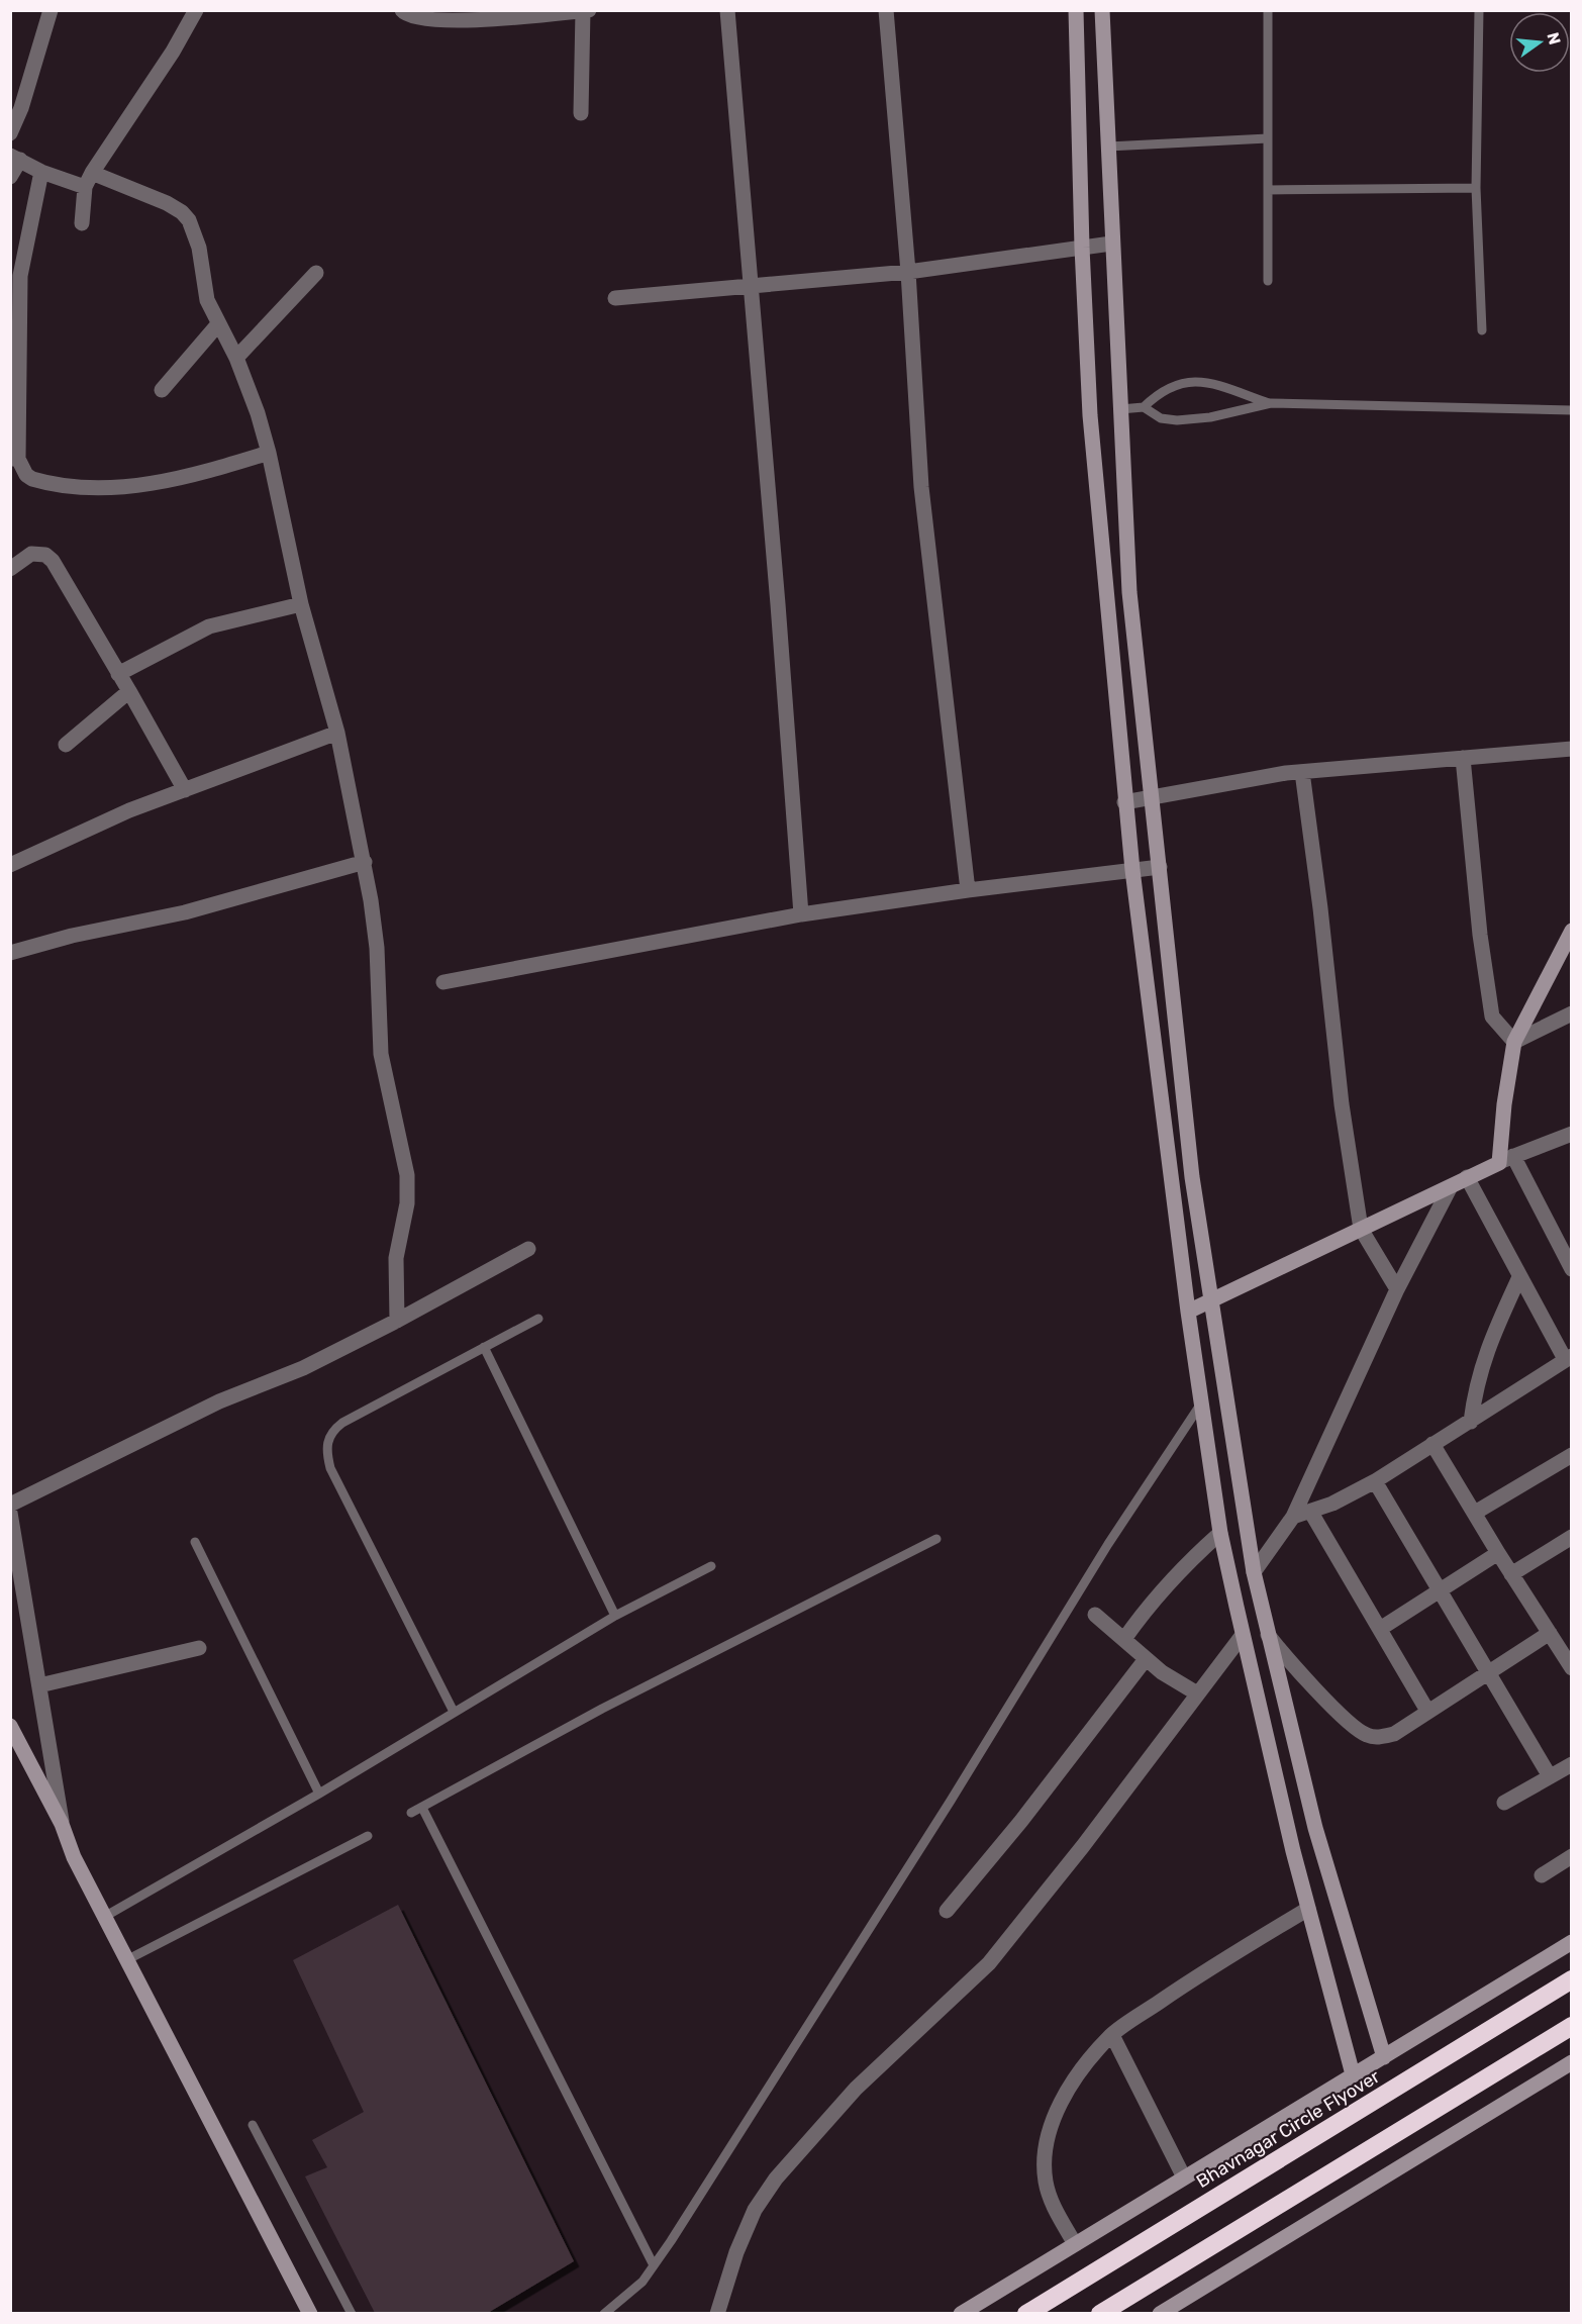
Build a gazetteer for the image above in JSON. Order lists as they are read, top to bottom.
{
  "streets": {
    "highway": ["Bhavnagar Circle Flyover"]
  },
  "north": "right"
}
